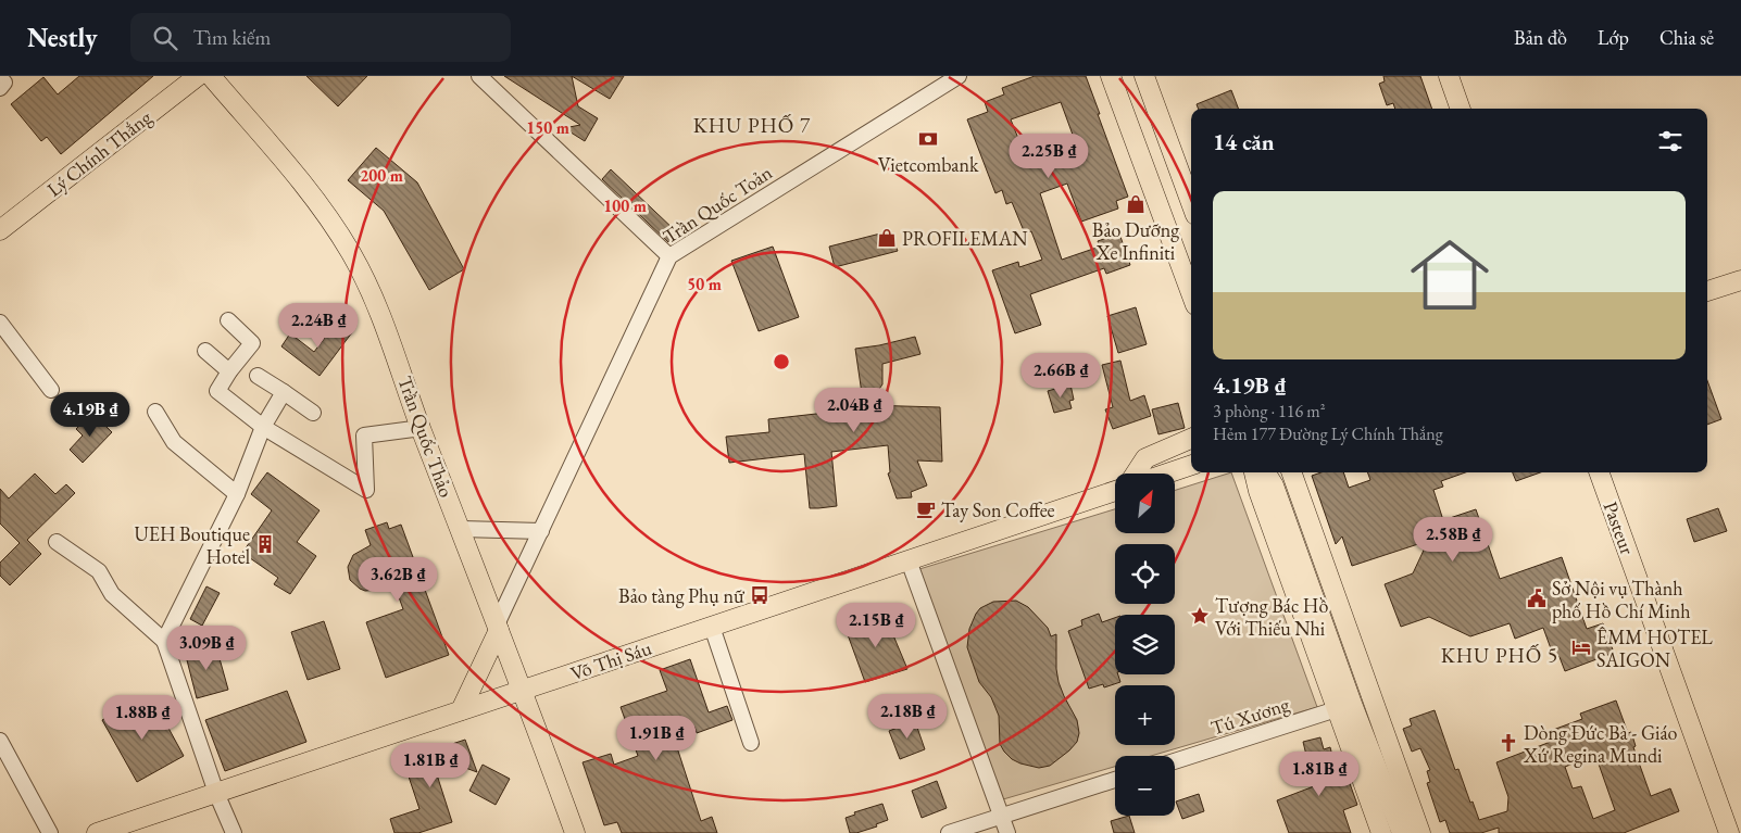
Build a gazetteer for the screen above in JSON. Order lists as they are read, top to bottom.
{
  "streets": {
    "main road": [
      "Lý Chính Thắng",
      "Trần Quốc Thảo",
      "Pasteur",
      "Võ Thị Sáu"
    ],
    "street": ["Trần Quốc Toản", "Tú Xương"]
  },
  "crossings": [
    ["Trần Quốc Toản", "Trần Quốc Thảo"],
    ["Trần Quốc Thảo", "Võ Thị Sáu"]
  ],
  "districts": ["KHU PHỐ 7", "KHU PHỐ 5"],
  "places": {
    "bank": ["Vietcombank"],
    "shop": ["Bảo Dưỡng Xe Infiniti", "PROFILEMAN"],
    "cafe": ["Tay Son Coffee"],
    "building": ["UEH Boutique Hotel"],
    "bus stop": ["Bảo tàng Phụ nữ"],
    "public building": ["Sở Nội vụ Thành phố Hồ Chí Minh"],
    "place": ["Tượng Bác Hồ Với Thiếu Nhi"],
    "hotel": ["ÊMM HOTEL SAIGON"],
    "church": ["Dòng Đức Bà - Giáo Xứ Regina Mundi"]
  },
  "north": "top right",
  "page": {
    "header": "Nestly",
    "search": "Tìm kiếm",
    "nav": ["Bản đồ", "Lớp", "Chia sẻ"],
    "heading": "14 căn",
    "price": [
      "2.25B ₫",
      "2.24B ₫",
      "2.66B ₫",
      "2.04B ₫",
      "4.19B ₫",
      "2.58B ₫",
      "3.62B ₫",
      "2.15B ₫",
      "3.09B ₫",
      "2.18B ₫",
      "1.88B ₫",
      "1.91B ₫",
      "1.81B ₫",
      "1.81B ₫"
    ],
    "list": [
      {
        "name": "4.19B ₫",
        "note": "3 phòng · 116 m² · Hẻm 177 Đường Lý Chính Thắng"
      }
    ],
    "map_buttons": ["+", "−"]
  },
  "rings": [
    "150 m",
    "200 m",
    "100 m",
    "50 m"
  ]
}
